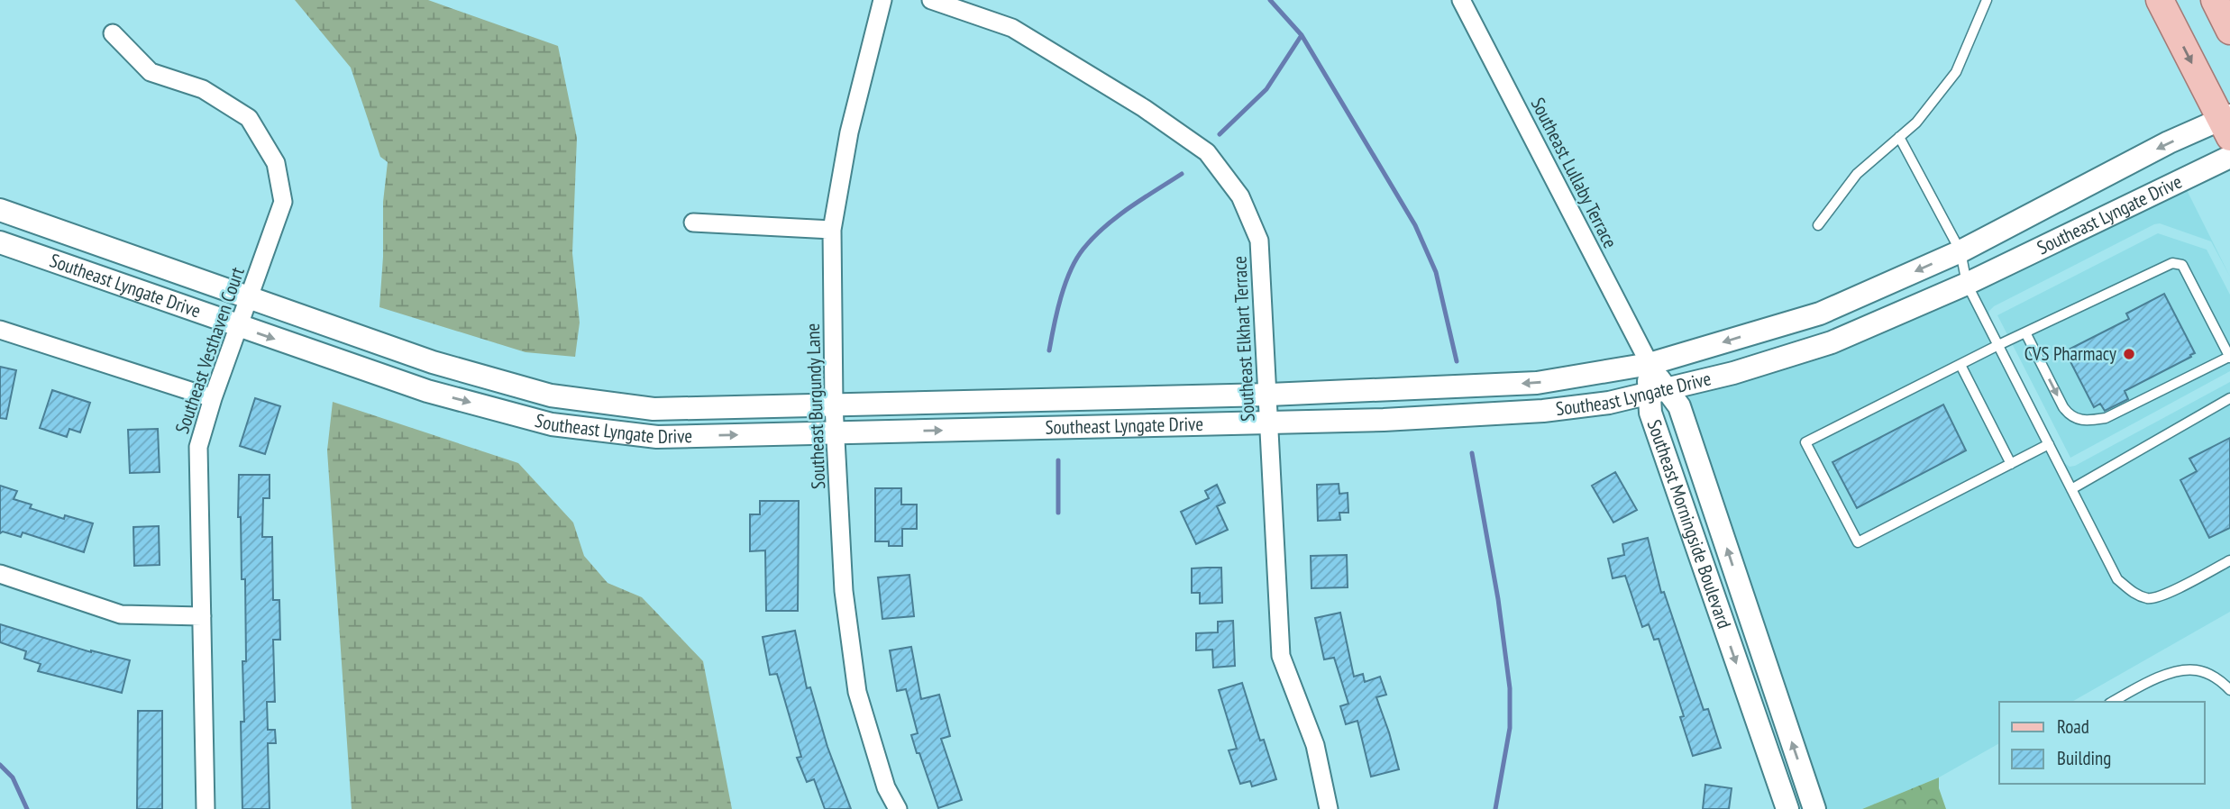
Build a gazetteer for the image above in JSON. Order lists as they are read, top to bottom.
{
  "streets": {
    "street": [
      "Southeast Lullaby Terrace",
      "Southeast Lyngate Drive",
      "Southeast Elkhart Terrace",
      "Southeast Vesthaven Court",
      "Southeast Burgundy Lane",
      "Southeast Morningside Boulevard"
    ]
  },
  "crossings": [
    ["Southeast Lullaby Terrace", "Southeast Lyngate Drive"],
    ["Southeast Lullaby Terrace", "Southeast Morningside Boulevard"],
    ["Southeast Lyngate Drive", "Southeast Elkhart Terrace"],
    ["Southeast Lyngate Drive", "Southeast Vesthaven Court"],
    ["Southeast Lyngate Drive", "Southeast Burgundy Lane"],
    ["Southeast Lyngate Drive", "Southeast Morningside Boulevard"]
  ],
  "places": ["CVS Pharmacy"],
  "legend": ["Road", "Building"]
}
